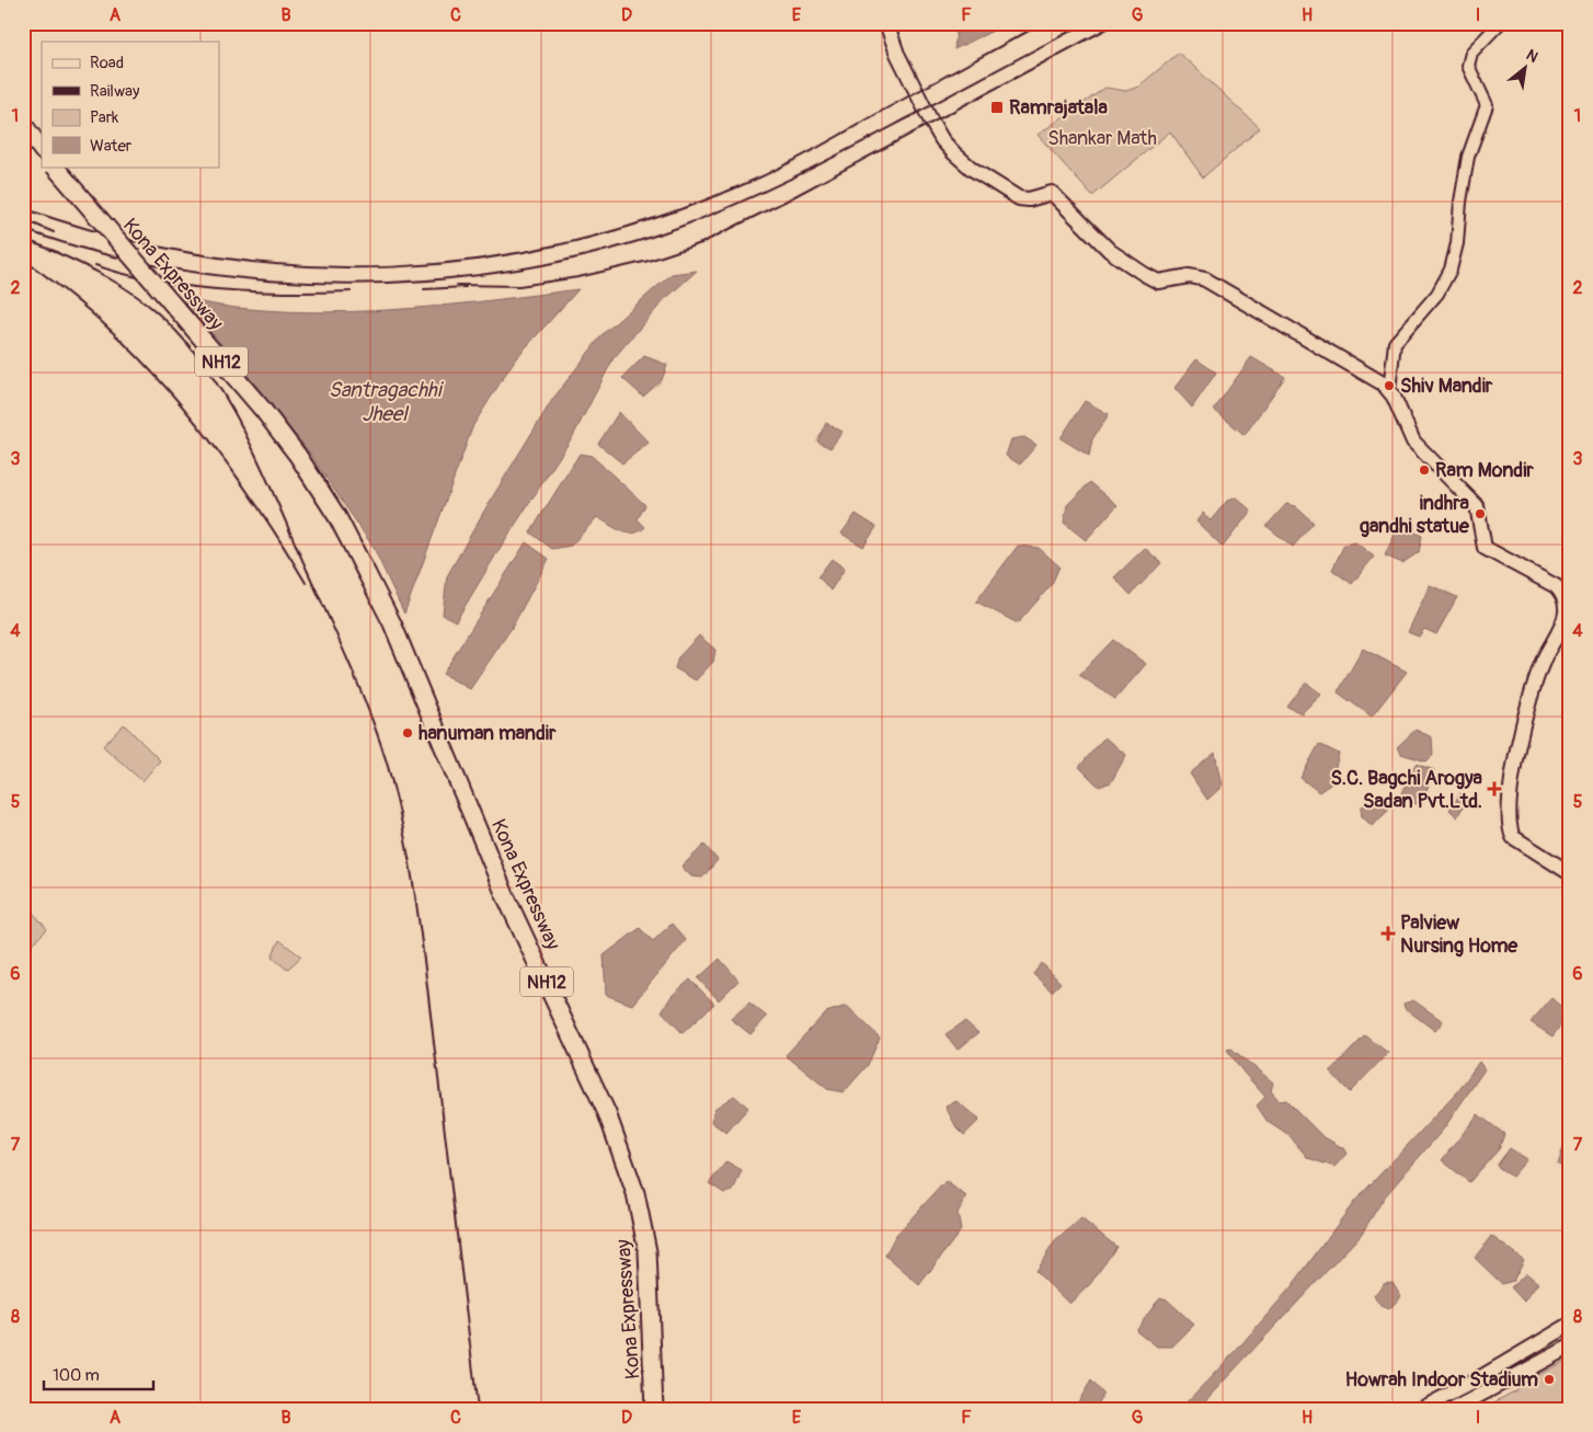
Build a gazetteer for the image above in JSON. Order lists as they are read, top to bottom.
{
  "streets": {
    "highway": ["Kona Expressway", "NH12"]
  },
  "water": ["Santragachhi Jheel"],
  "parks": ["Shankar Math"],
  "places": {
    "transit": ["Ramrajatala"],
    "other": [
      "Shiv Mandir",
      "Ram Mondir",
      "indhra gandhi statue",
      "hanuman mandir",
      "Howrah Indoor Stadium"
    ],
    "health": ["S.C. Bagchi Arogya Sadan Pvt.Ltd.", "Palview Nursing Home"]
  },
  "legend": [
    "Road",
    "Railway",
    "Park",
    "Water"
  ],
  "scale_bar": "100 m",
  "north": "top right",
  "grid": {
    "columns": [
      "A",
      "B",
      "C",
      "D",
      "E",
      "F",
      "G",
      "H",
      "I"
    ],
    "rows": [
      "1",
      "2",
      "3",
      "4",
      "5",
      "6",
      "7",
      "8"
    ]
  }
}
